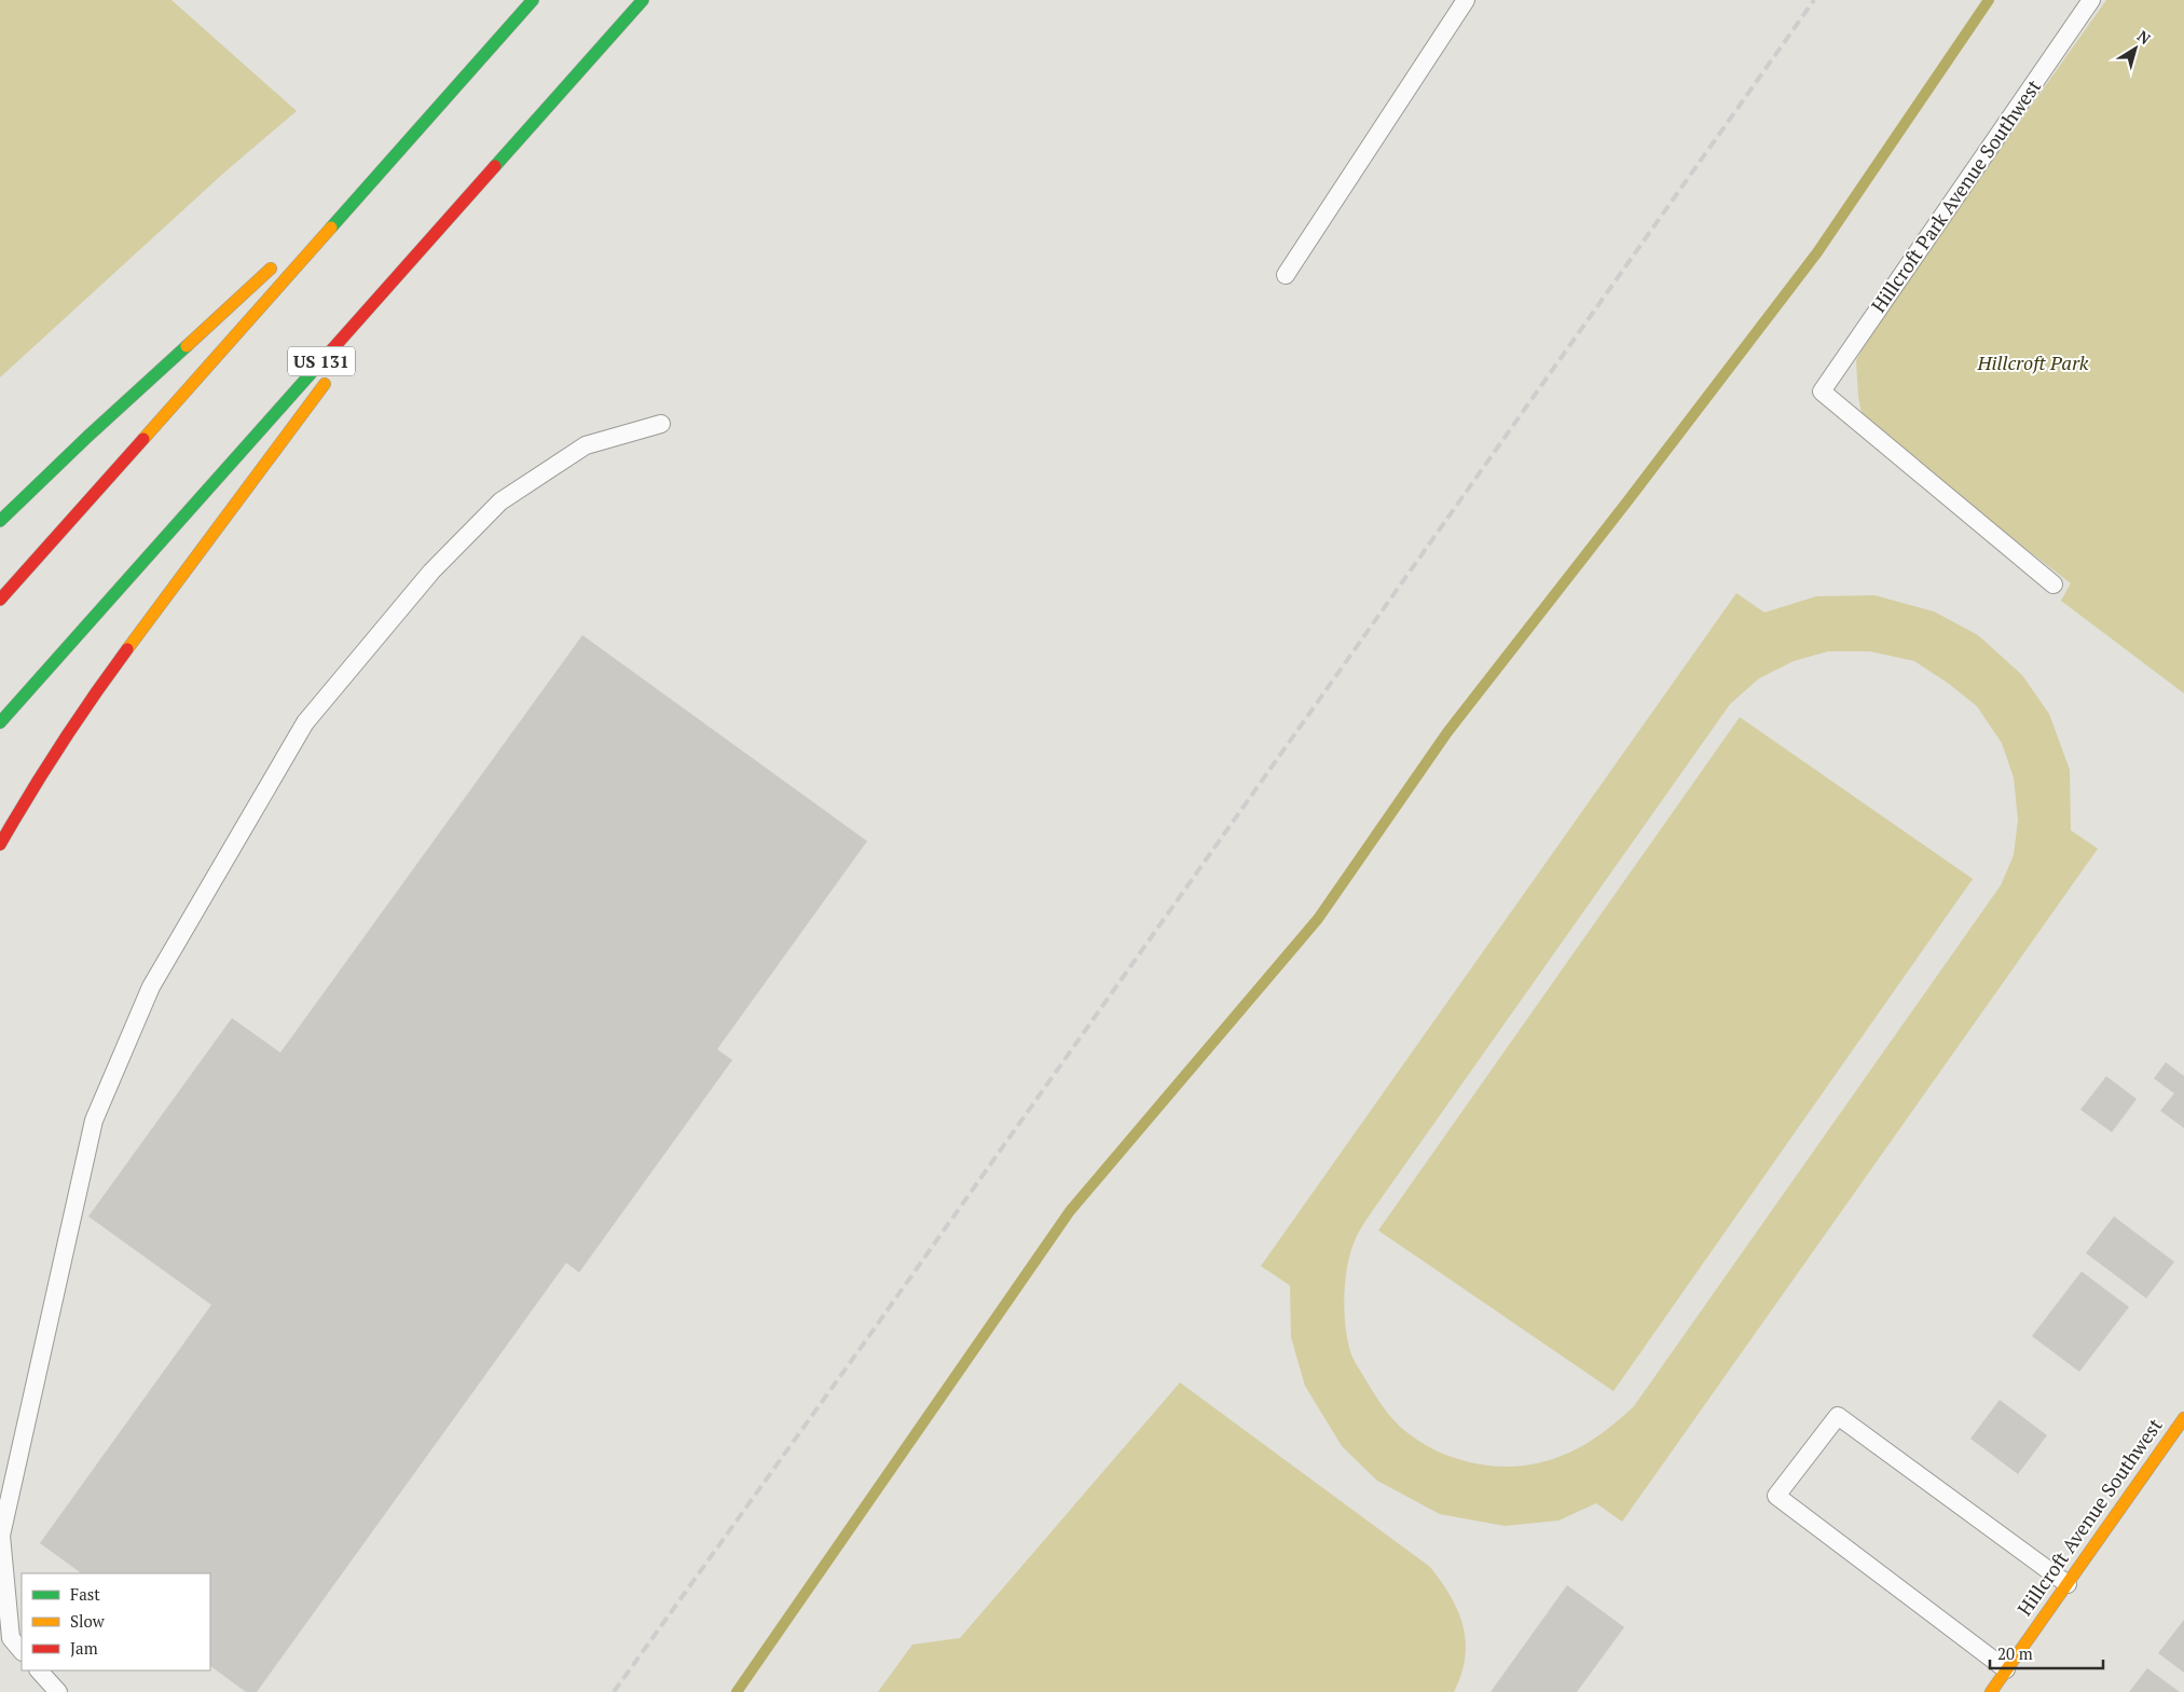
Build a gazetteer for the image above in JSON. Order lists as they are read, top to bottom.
{
  "streets": {
    "main road": ["US 131", "Hillcroft Avenue Southwest"],
    "lane": ["Hillcroft Park Avenue Southwest"]
  },
  "parks": ["Hillcroft Park"],
  "legend": ["Fast", "Slow", "Jam"],
  "scale_bar": "20 m",
  "north": "top right"
}
